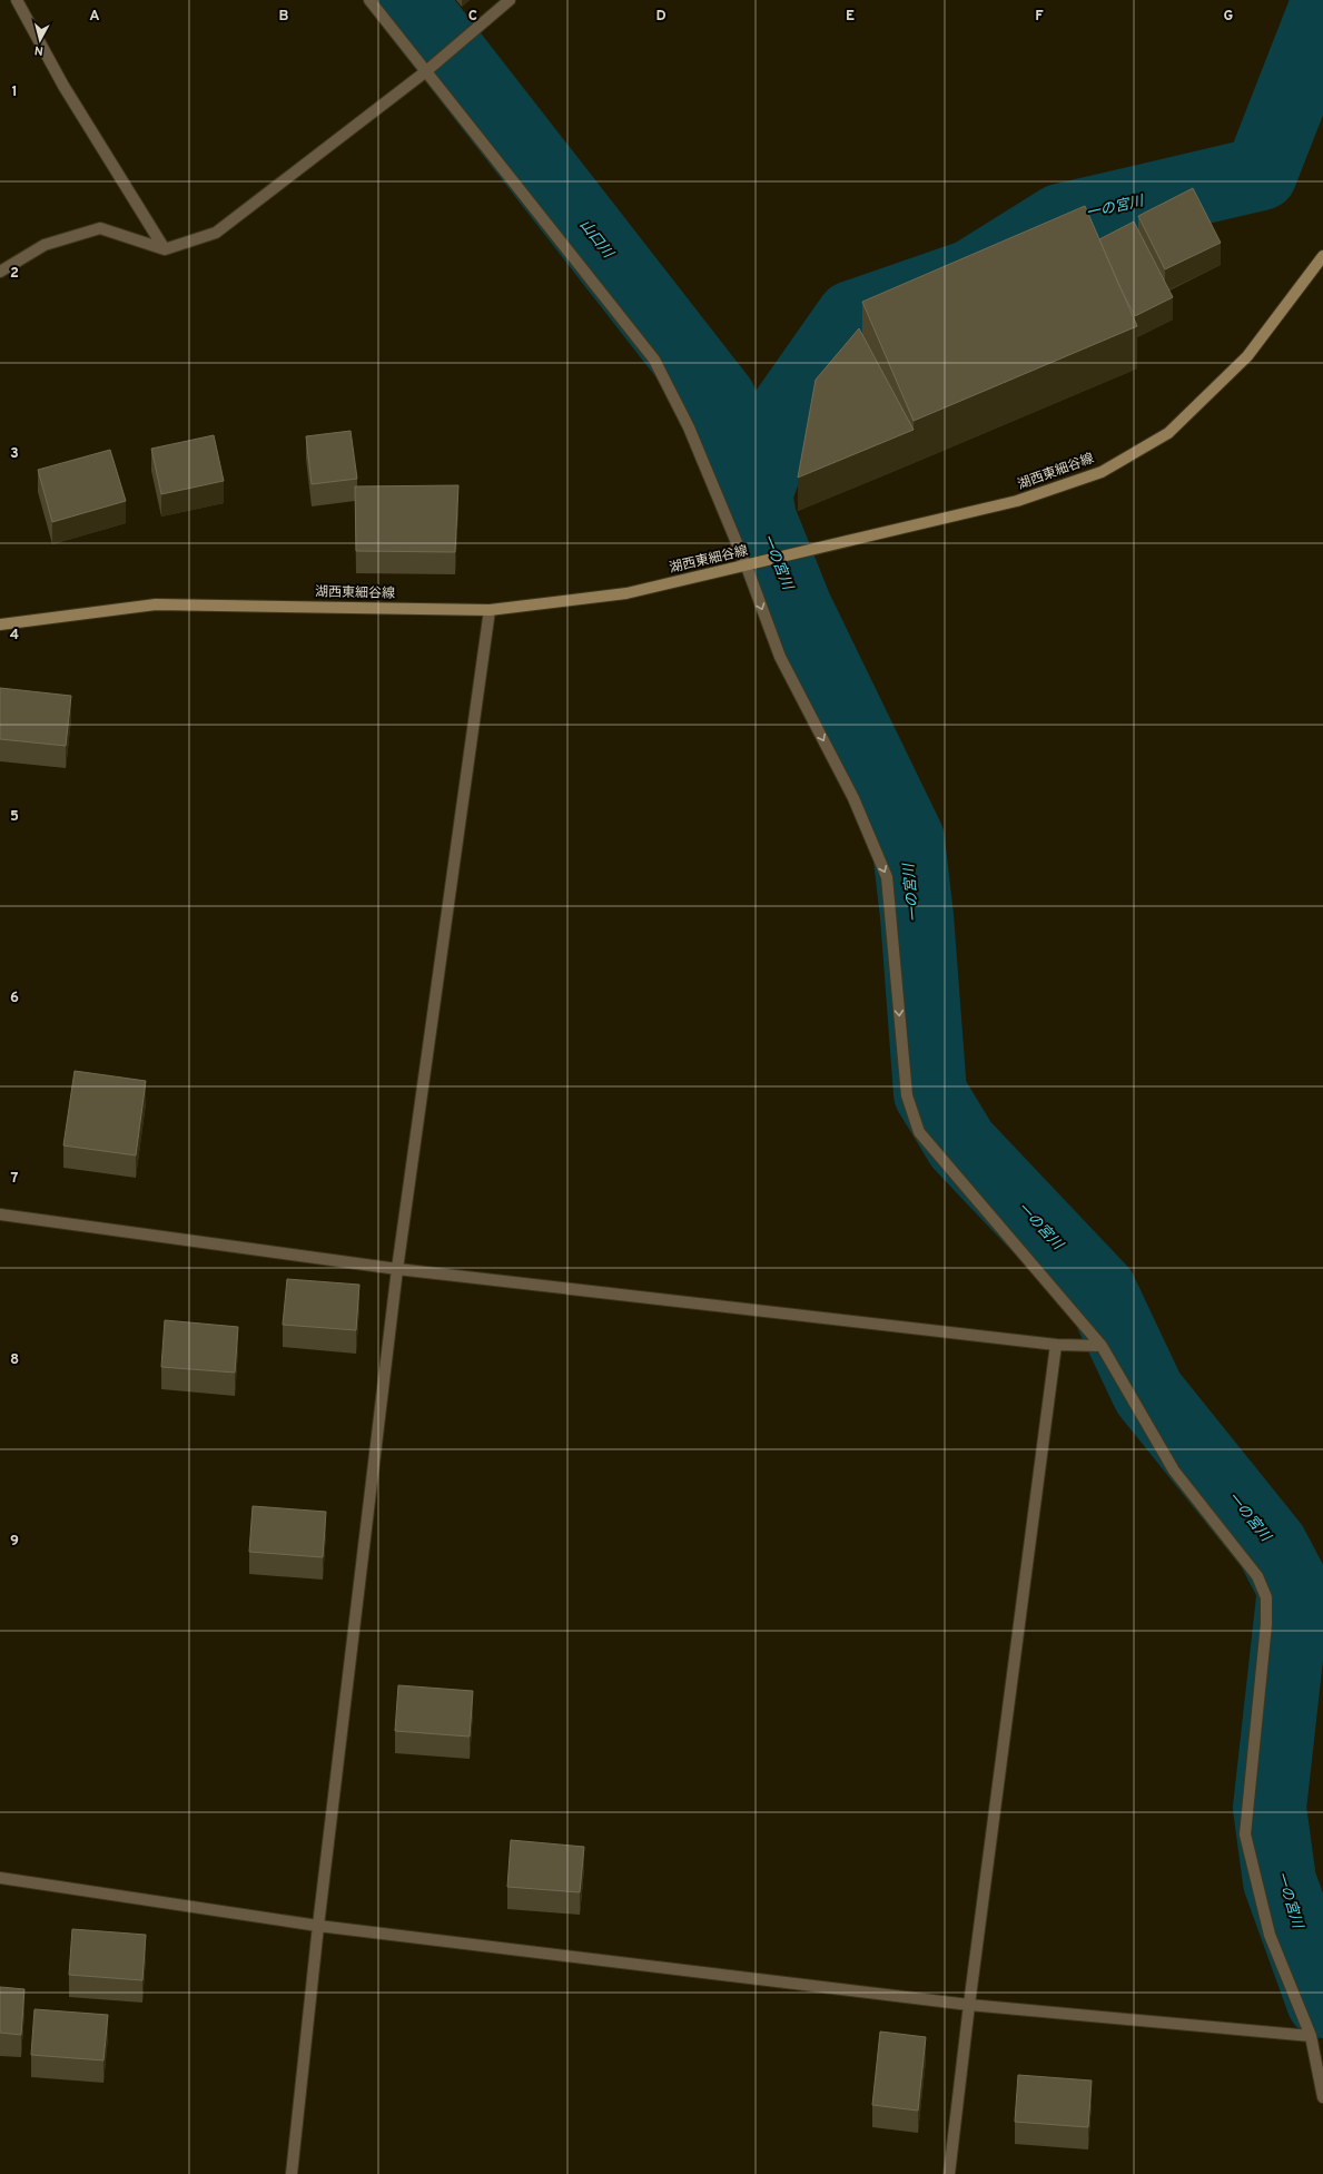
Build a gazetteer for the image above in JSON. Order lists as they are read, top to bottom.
{
  "streets": {
    "main road": ["湖西東細谷線"]
  },
  "water": ["一の宮川", "山口川"],
  "north": "bottom",
  "grid": {
    "columns": [
      "A",
      "B",
      "C",
      "D",
      "E",
      "F",
      "G"
    ],
    "rows": [
      "1",
      "2",
      "3",
      "4",
      "5",
      "6",
      "7",
      "8",
      "9"
    ]
  }
}
